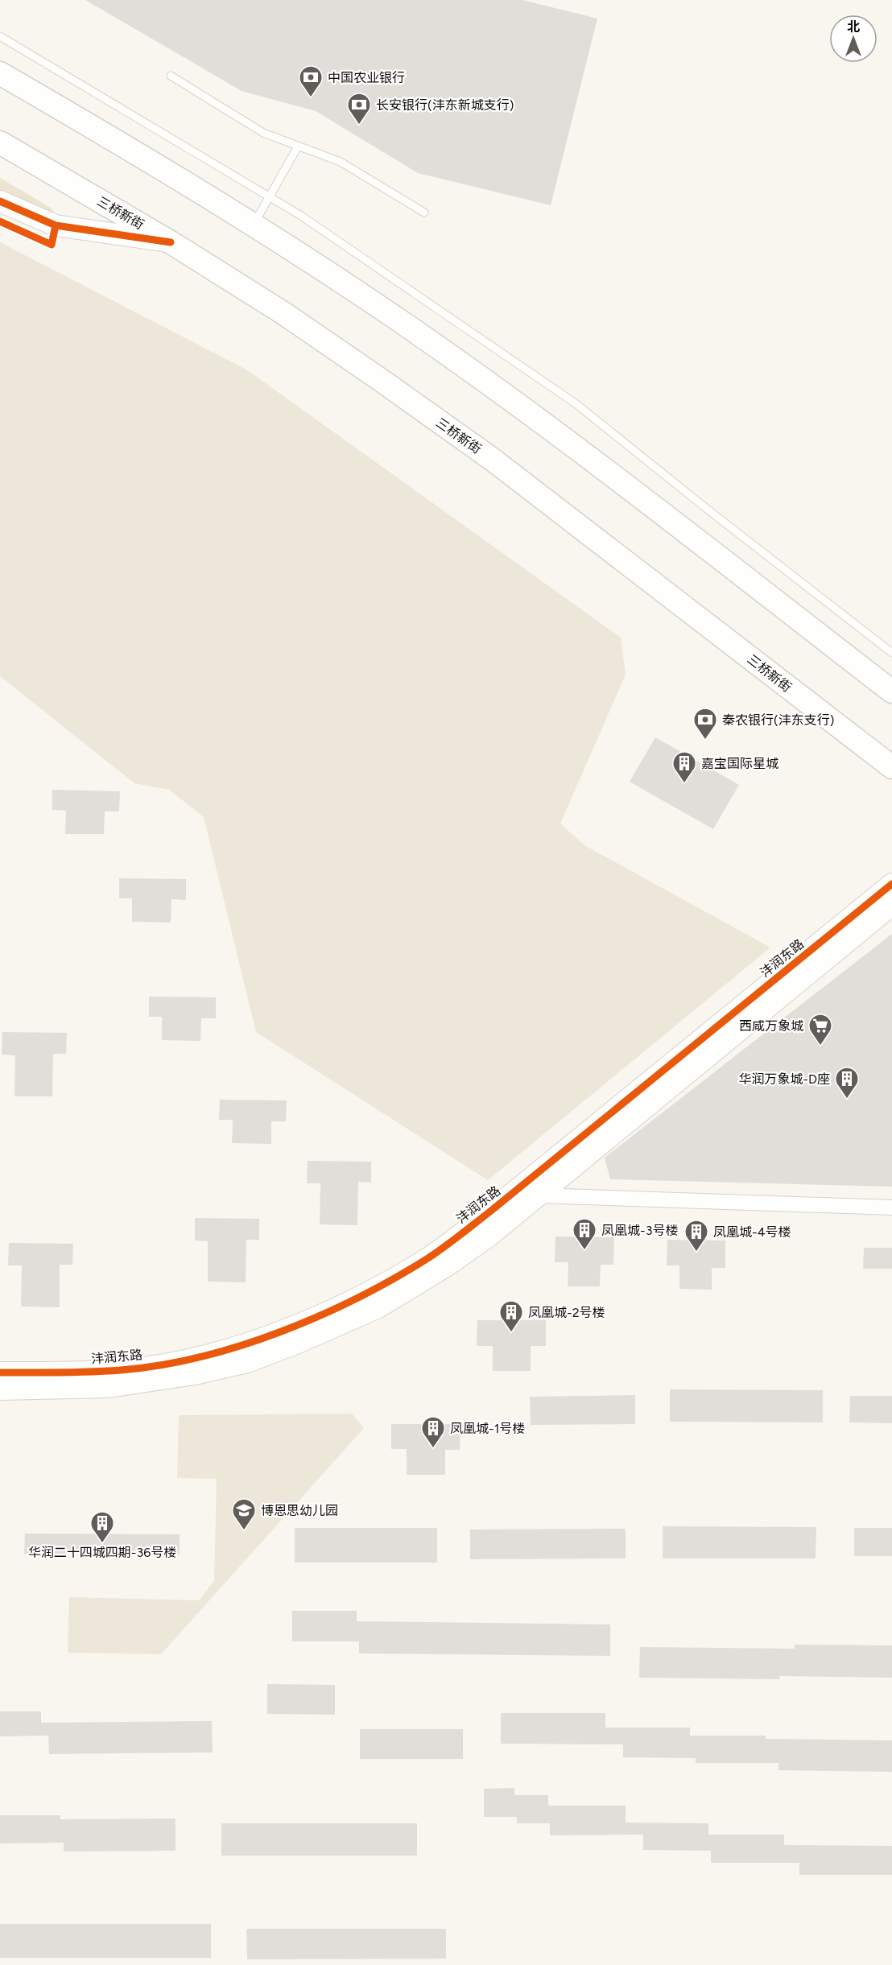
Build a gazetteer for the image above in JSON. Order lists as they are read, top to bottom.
{
  "streets": {
    "main road": ["三桥新街"],
    "street": ["沣润东路"]
  },
  "places": {
    "bank": ["中国农业银行", "长安银行(沣东新城支行)", "秦农银行(沣东支行)"],
    "building": [
      "嘉宝国际星城",
      "华润万象城-D座",
      "凤凰城-3号楼",
      "凤凰城-4号楼",
      "凤凰城-2号楼",
      "凤凰城-1号楼",
      "华润二十四城四期-36号楼"
    ],
    "supermarket": ["西咸万象城"],
    "school or university": ["博恩思幼儿园"]
  },
  "north": "top"
}
